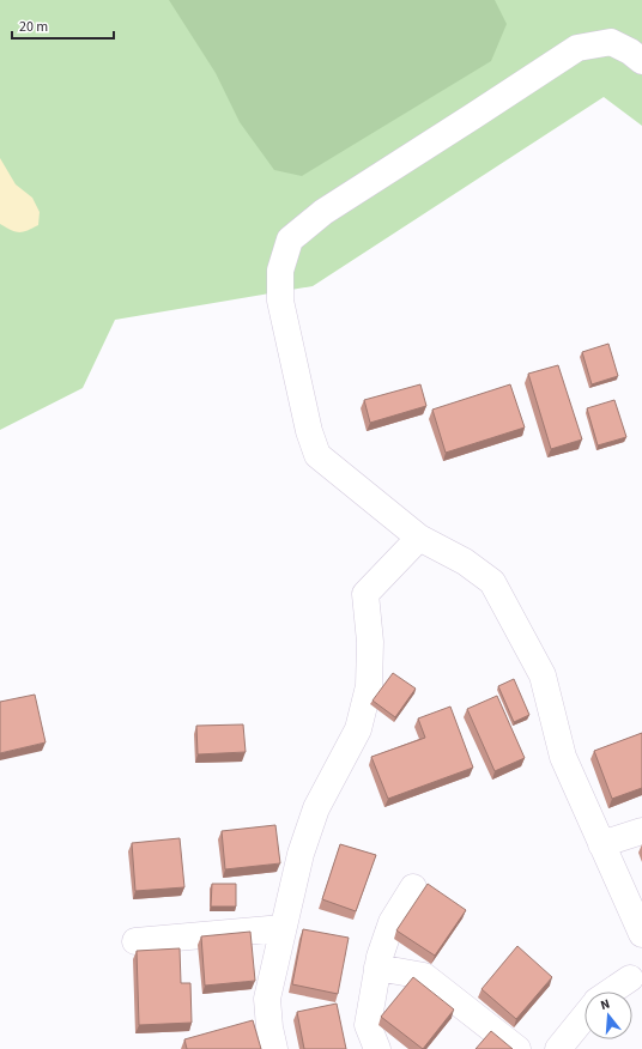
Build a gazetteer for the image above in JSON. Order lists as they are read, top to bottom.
{
  "scale_bar": "20 m",
  "north": "top"
}
